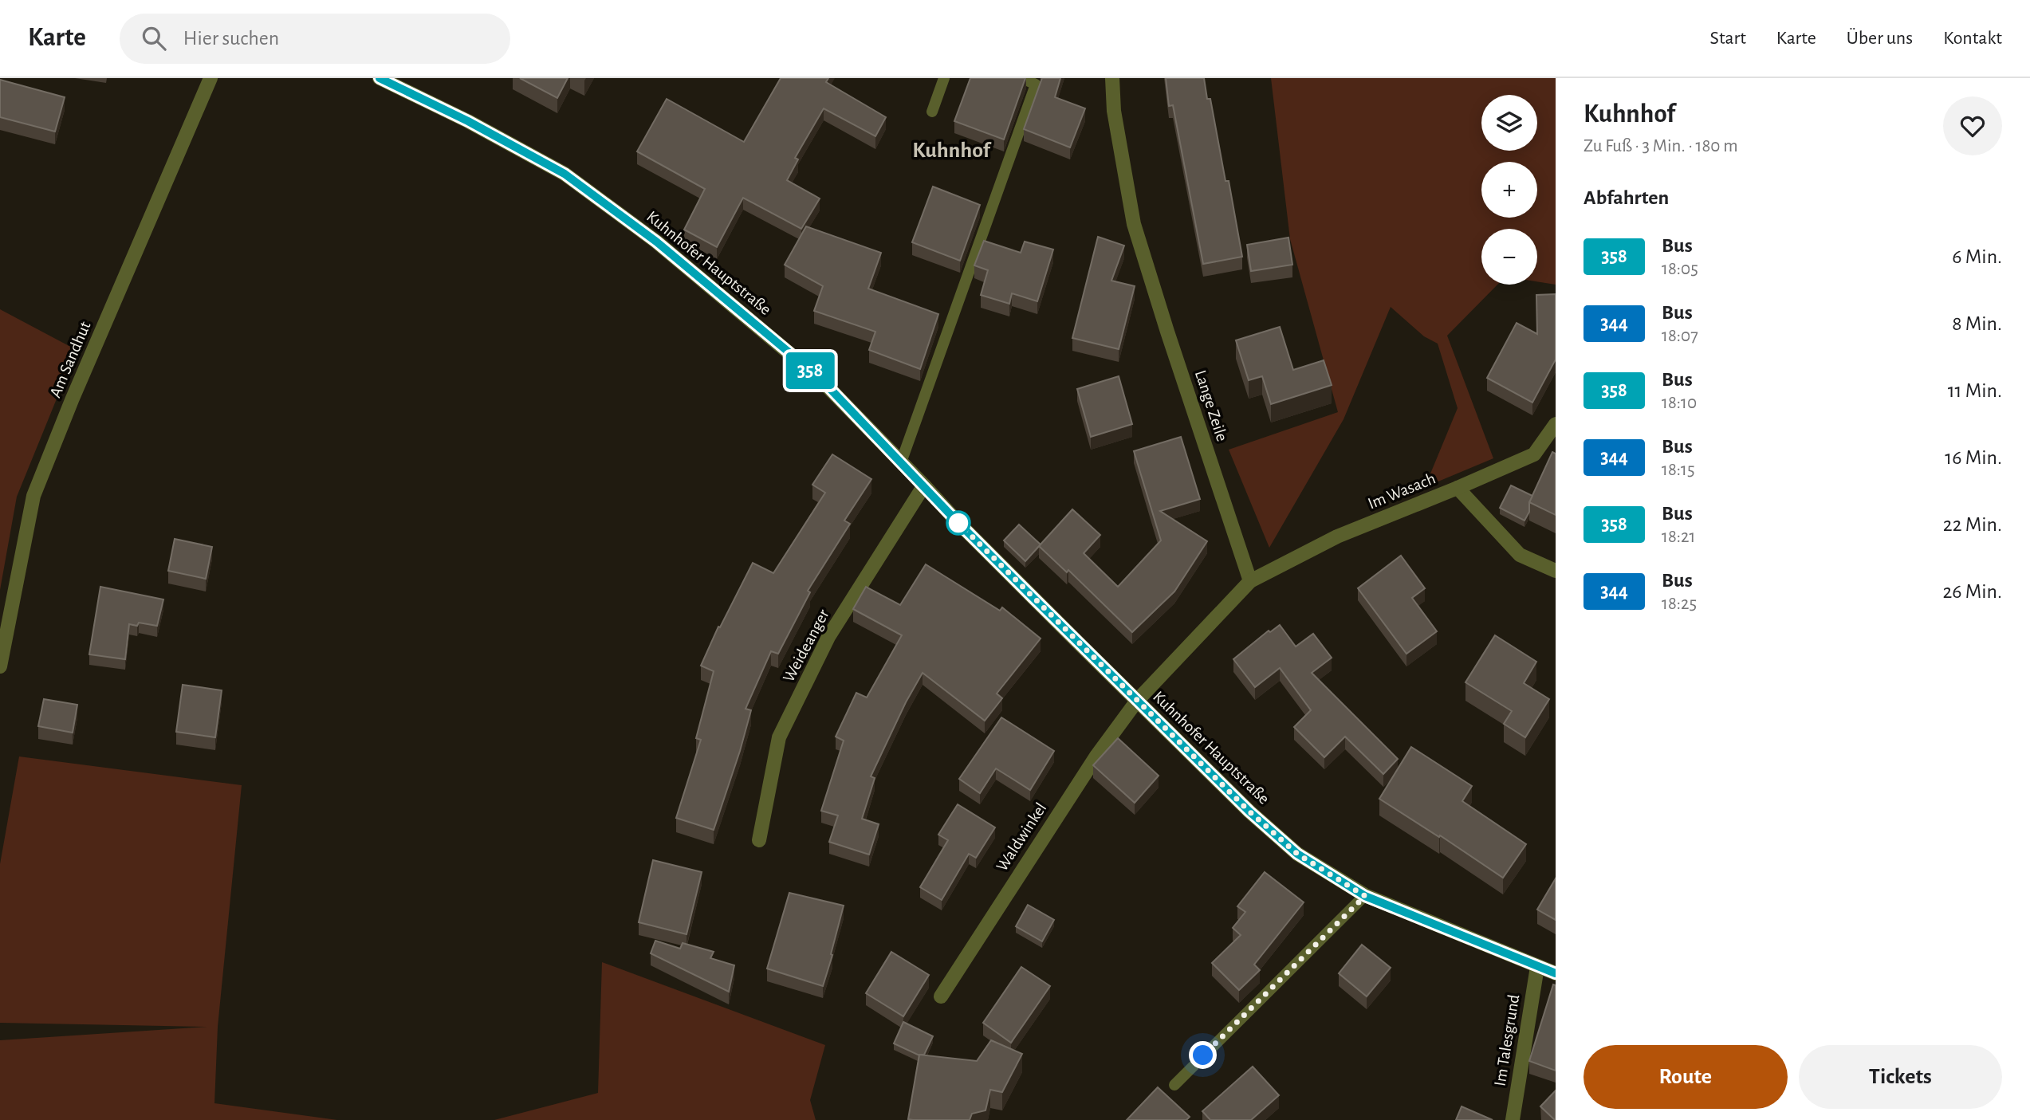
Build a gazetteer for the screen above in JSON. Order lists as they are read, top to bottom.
{
  "streets": {
    "street": [
      "Kuhnhofer Hauptstraße",
      "Am Sandhut",
      "Lange Zeile",
      "Im Wasach",
      "Weideanger",
      "Waldwinkel",
      "Im Talesgrund"
    ]
  },
  "crossings": [
    ["Kuhnhofer Hauptstraße", "Weideanger"],
    ["Kuhnhofer Hauptstraße", "Waldwinkel"],
    ["Kuhnhofer Hauptstraße", "Im Talesgrund"],
    ["Lange Zeile", "Im Wasach"]
  ],
  "districts": ["Kuhnhof"],
  "lines": ["bus line 358"],
  "page": {
    "header": "Karte",
    "search": "Hier suchen",
    "nav": [
      "Start",
      "Karte",
      "Über uns",
      "Kontakt"
    ],
    "on_map": "358",
    "heading": [
      ["Kuhnhof", "Zu Fuß · 3 Min. · 180 m"],
      "Abfahrten"
    ],
    "map_buttons": ["+", "−"],
    "list": [
      {
        "mark": "358",
        "name": "Bus",
        "note": "18:05",
        "value": "6 Min."
      },
      {
        "mark": "344",
        "name": "Bus",
        "note": "18:07",
        "value": "8 Min."
      },
      {
        "mark": "358",
        "name": "Bus",
        "note": "18:10",
        "value": "11 Min."
      },
      {
        "mark": "344",
        "name": "Bus",
        "note": "18:15",
        "value": "16 Min."
      },
      {
        "mark": "358",
        "name": "Bus",
        "note": "18:21",
        "value": "22 Min."
      },
      {
        "mark": "344",
        "name": "Bus",
        "note": "18:25",
        "value": "26 Min."
      }
    ],
    "buttons": ["Route", "Tickets"]
  }
}
